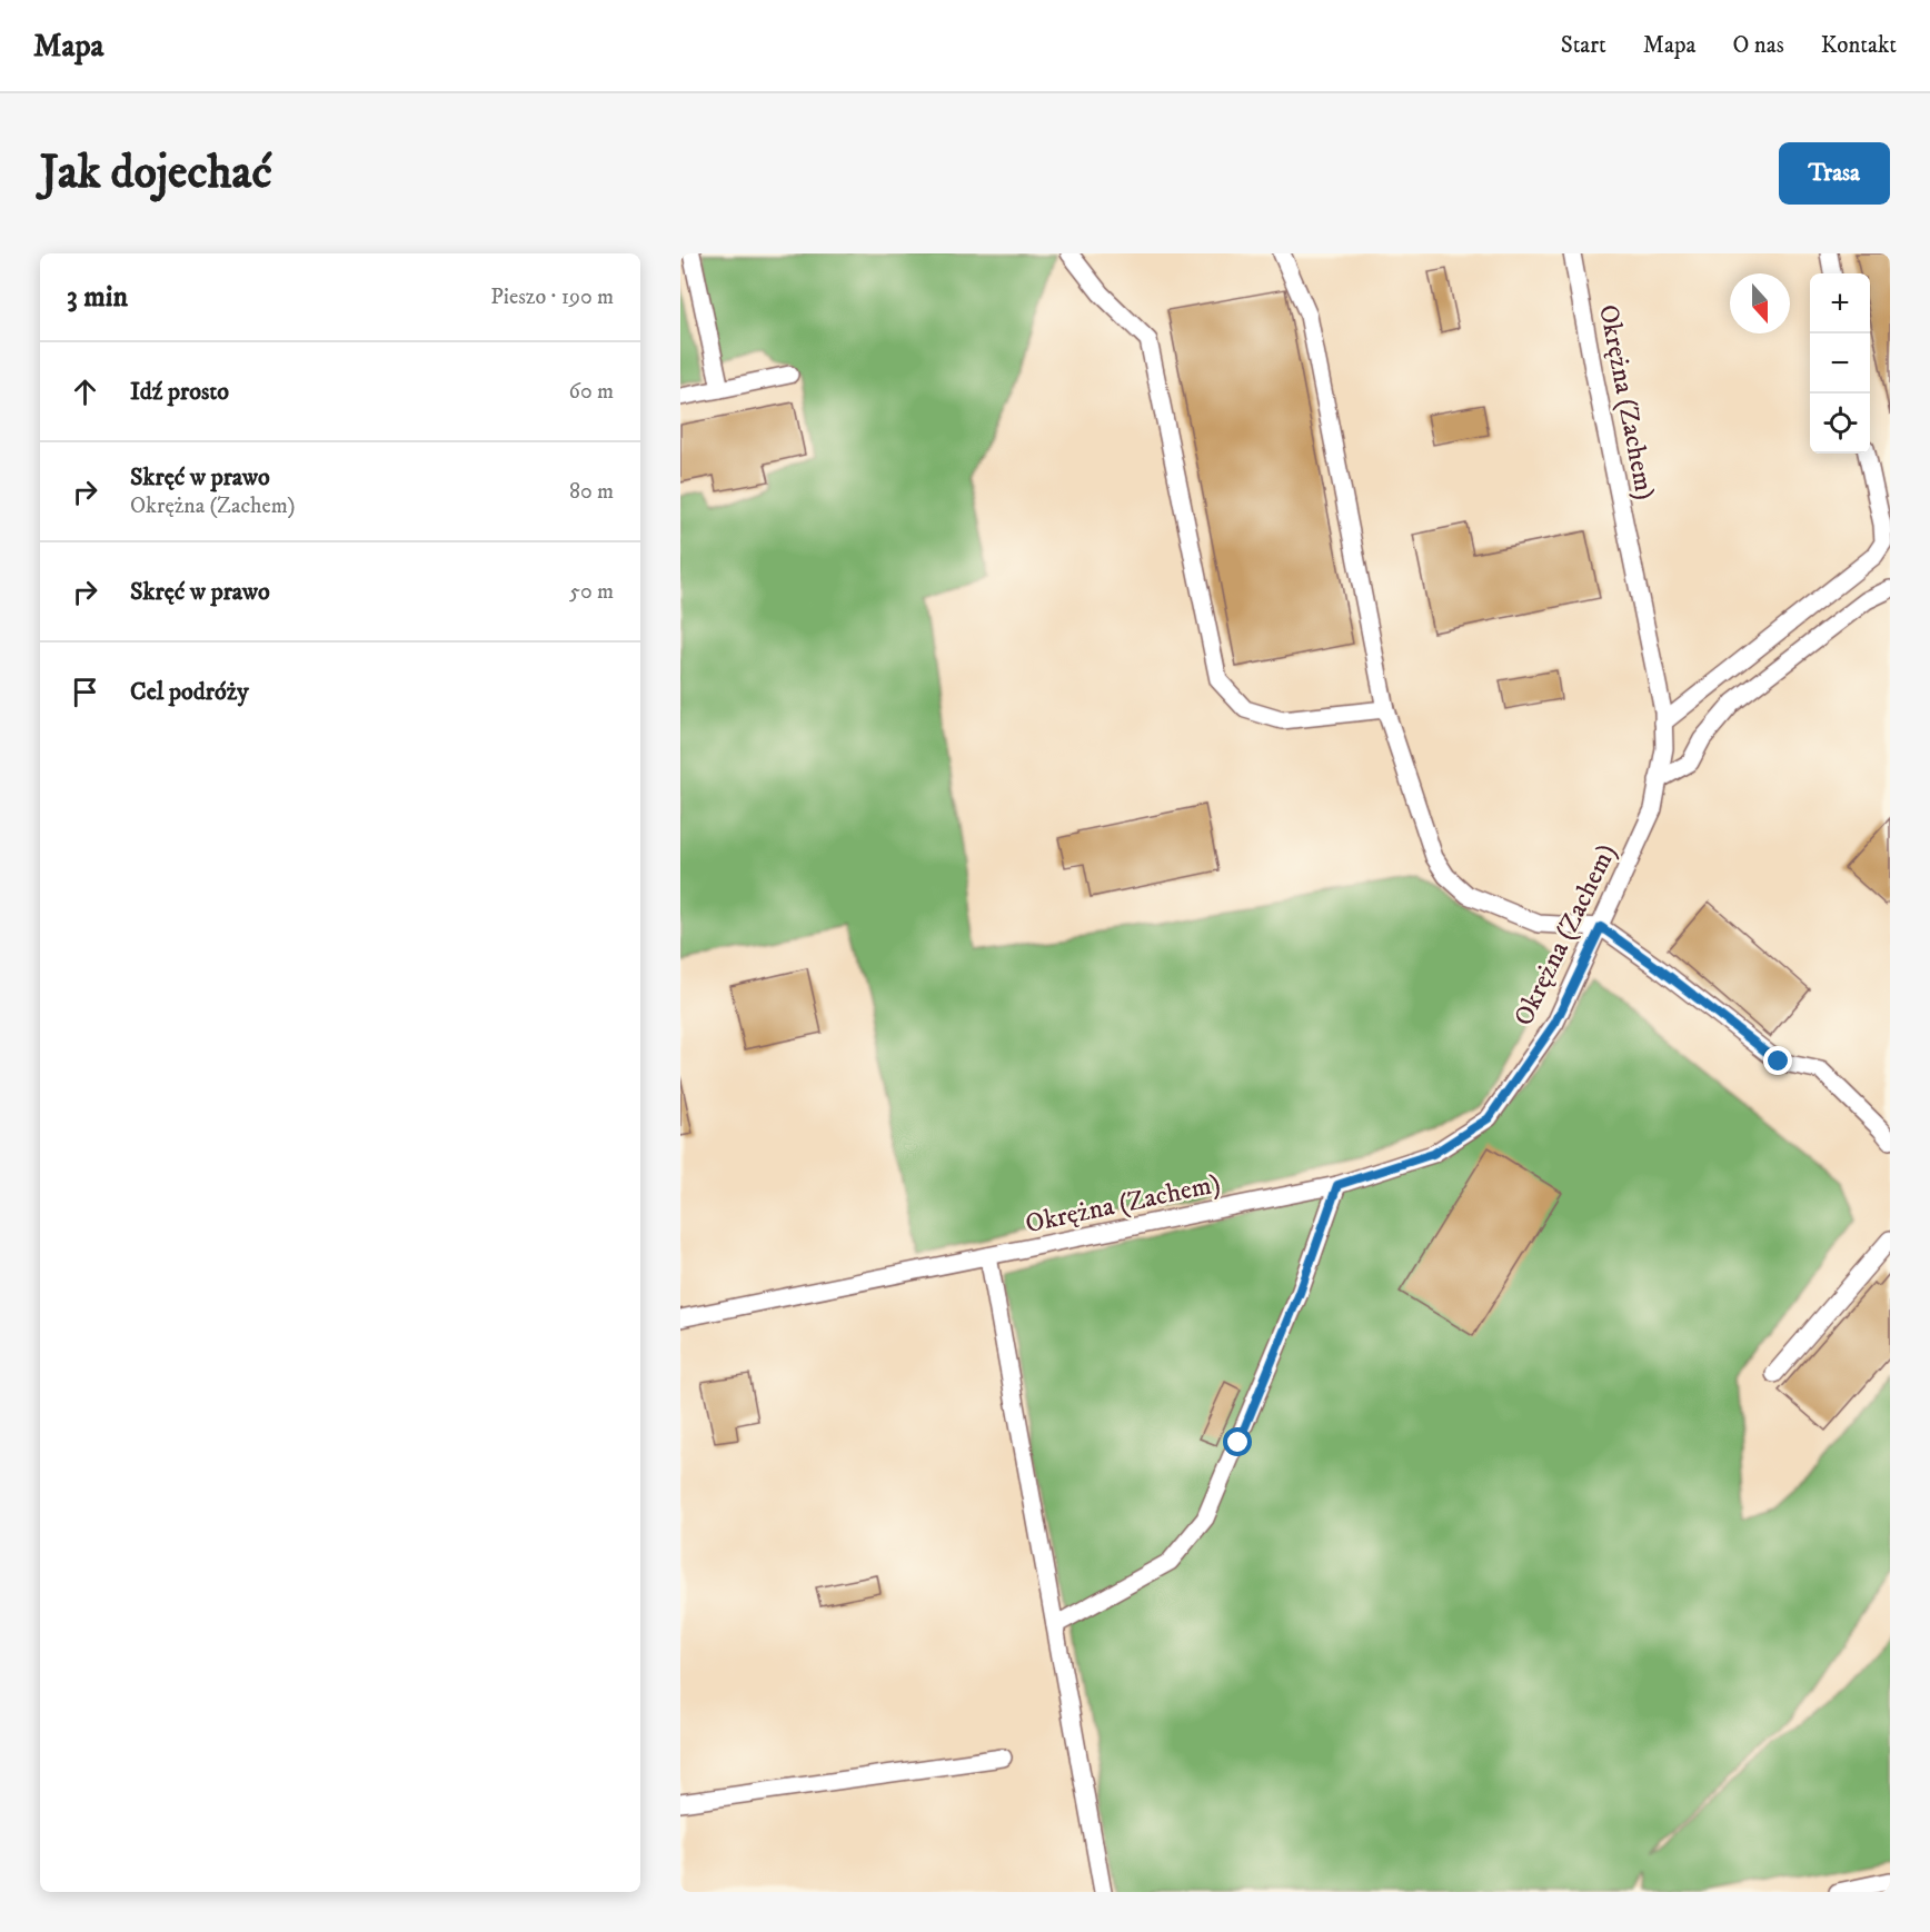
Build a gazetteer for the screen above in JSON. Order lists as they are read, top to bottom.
{
  "streets": {
    "lane": ["Okrężna (Zachem)"]
  },
  "north": "bottom",
  "page": {
    "header": "Mapa",
    "nav": [
      "Start",
      "Mapa",
      "O nas",
      "Kontakt"
    ],
    "buttons": "Trasa",
    "title": "Jak dojechać",
    "heading": ["3 min", "Pieszo · 190 m"],
    "map_buttons": ["+", "−"],
    "list": [
      ["Idź prosto", "60 m"],
      ["Skręć w prawo", "Okrężna (Zachem)", "80 m"],
      ["Skręć w prawo", "50 m"],
      "Cel podróży"
    ]
  }
}
